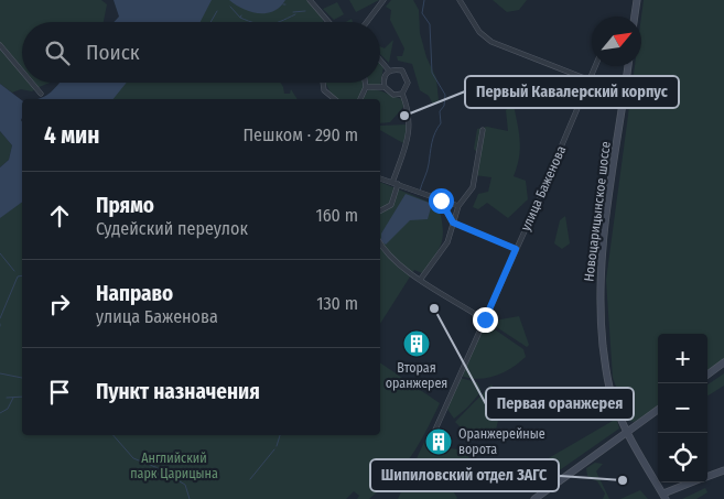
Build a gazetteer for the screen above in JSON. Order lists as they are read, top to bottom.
{
  "streets": {
    "main road": ["Новоцарицынское шоссе"],
    "street": ["улица Баженова"]
  },
  "parks": ["Английский парк Царицына"],
  "places": {
    "other": ["Первый Кавалерский корпус", "Первая оранжерея", "Шипиловский отдел ЗАГС"],
    "building": ["Вторая оранжерея", "Оранжерейные ворота"]
  },
  "north": "top right",
  "page": {
    "search": "Поиск",
    "heading": ["4 мин", "Пешком · 290 m"],
    "list": [
      ["Прямо", "Судейский переулок", "160 m"],
      ["Направо", "улица Баженова", "130 m"],
      "Пункт назначения"
    ],
    "map_buttons": ["+", "−"]
  }
}
